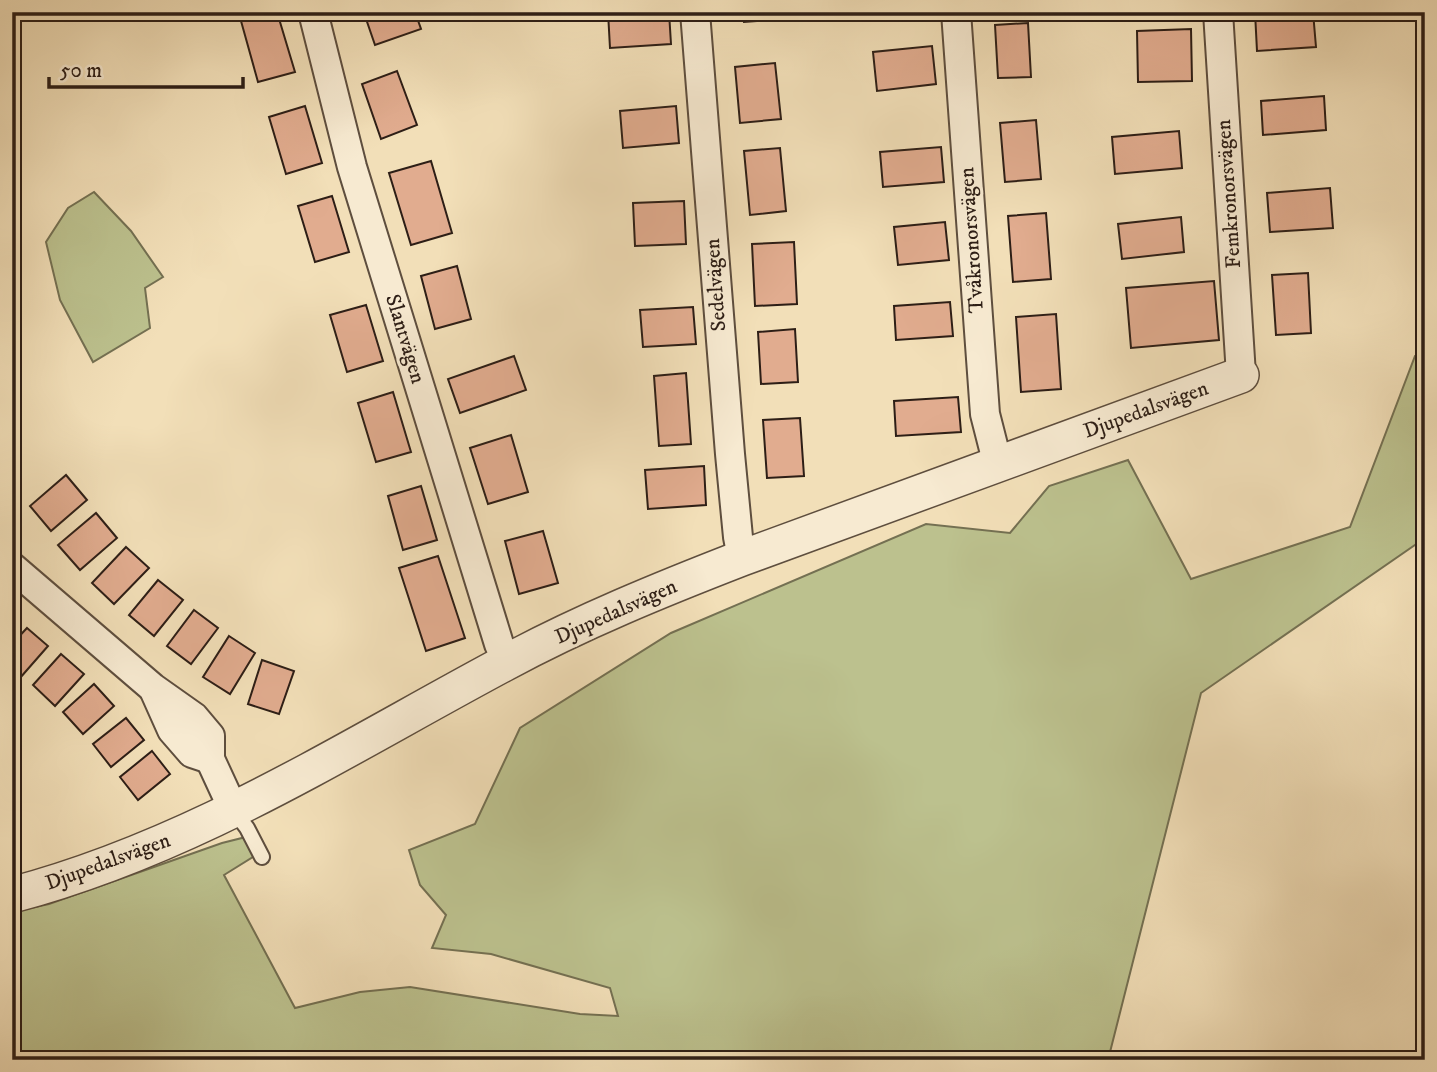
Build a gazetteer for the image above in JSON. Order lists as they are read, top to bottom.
{
  "streets": {
    "street": [
      "Femkronorsvägen",
      "Tvåkronorsvägen",
      "Sedelvägen",
      "Slantvägen",
      "Djupedalsvägen"
    ]
  },
  "crossings": [
    ["Femkronorsvägen", "Djupedalsvägen"],
    ["Tvåkronorsvägen", "Djupedalsvägen"],
    ["Sedelvägen", "Djupedalsvägen"],
    ["Slantvägen", "Djupedalsvägen"]
  ],
  "scale_bar": "50 m"
}
